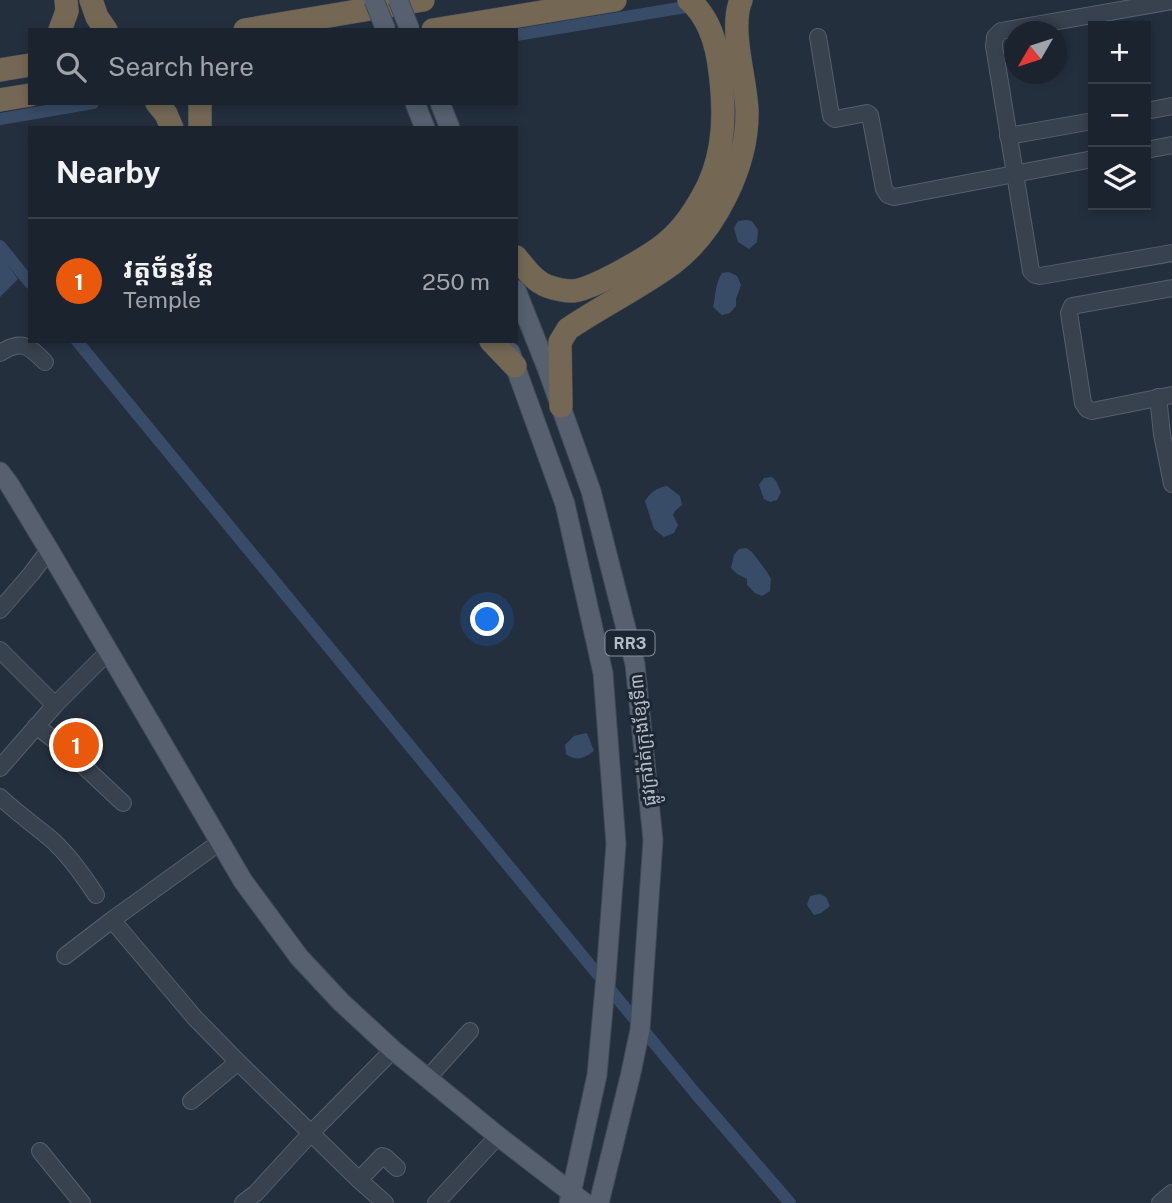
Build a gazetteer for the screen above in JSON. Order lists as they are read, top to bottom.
{
  "streets": {
    "main road": ["RR3", "ផ្លូវក្រវ៉ាត់ក្រុងខ្សែទី៣"]
  },
  "north": "bottom left",
  "page": {
    "map_buttons": ["+", "−"],
    "search": "Search here",
    "heading": "Nearby",
    "list": [
      {
        "mark": "1",
        "name": "វត្តច័ន្ទវ័ន្ត",
        "note": "Temple",
        "value": "250 m"
      }
    ],
    "pins": "1"
  }
}
